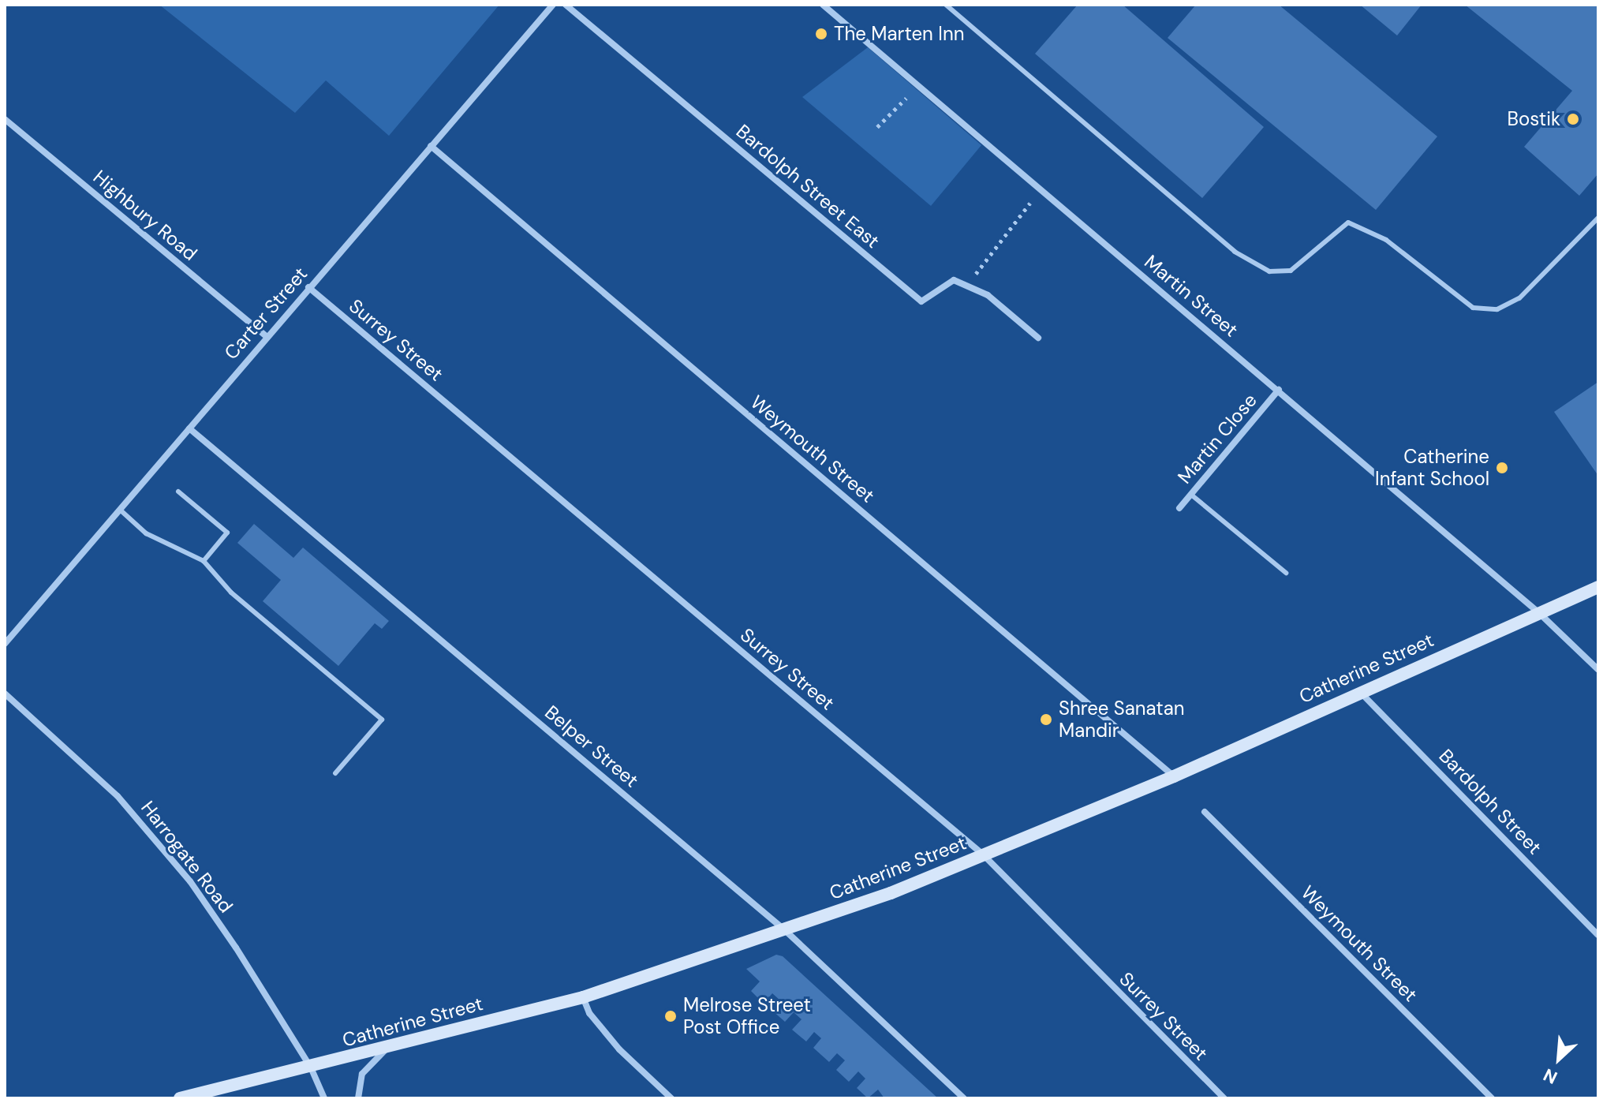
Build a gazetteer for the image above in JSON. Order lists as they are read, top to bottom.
{
  "streets": {
    "street": [
      "Bardolph Street East",
      "Highbury Road",
      "Martin Street",
      "Carter Street",
      "Surrey Street",
      "Martin Close",
      "Weymouth Street",
      "Catherine Street",
      "Belper Street",
      "Bardolph Street",
      "Harrogate Road"
    ]
  },
  "crossings": [
    ["Highbury Road", "Carter Street"],
    ["Martin Street", "Martin Close"],
    ["Martin Street", "Catherine Street"],
    ["Carter Street", "Surrey Street"],
    ["Carter Street", "Weymouth Street"],
    ["Carter Street", "Belper Street"],
    ["Surrey Street", "Catherine Street"],
    ["Weymouth Street", "Catherine Street"],
    ["Catherine Street", "Belper Street"],
    ["Catherine Street", "Bardolph Street"],
    ["Catherine Street", "Harrogate Road"]
  ],
  "places": [
    "The Marten Inn",
    "Bostik",
    "Catherine Infant School",
    "Shree Sanatan Mandir",
    "Melrose Street Post Office"
  ],
  "north": "bottom left"
}
